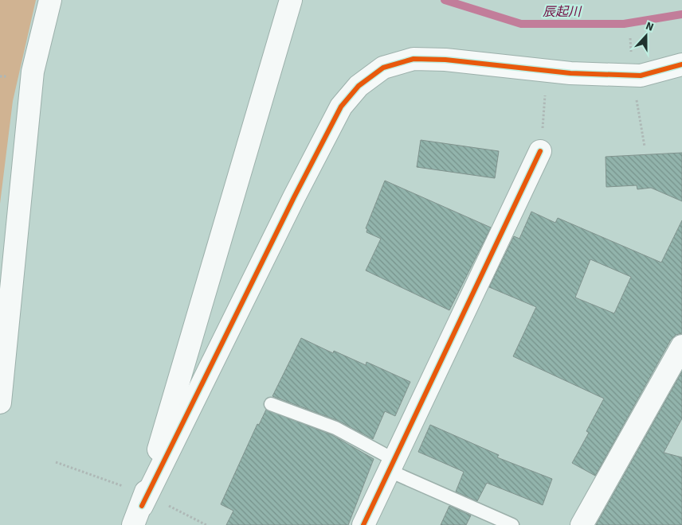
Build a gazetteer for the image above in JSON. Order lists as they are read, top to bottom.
{
  "water": ["辰起川"],
  "north": "top"
}
